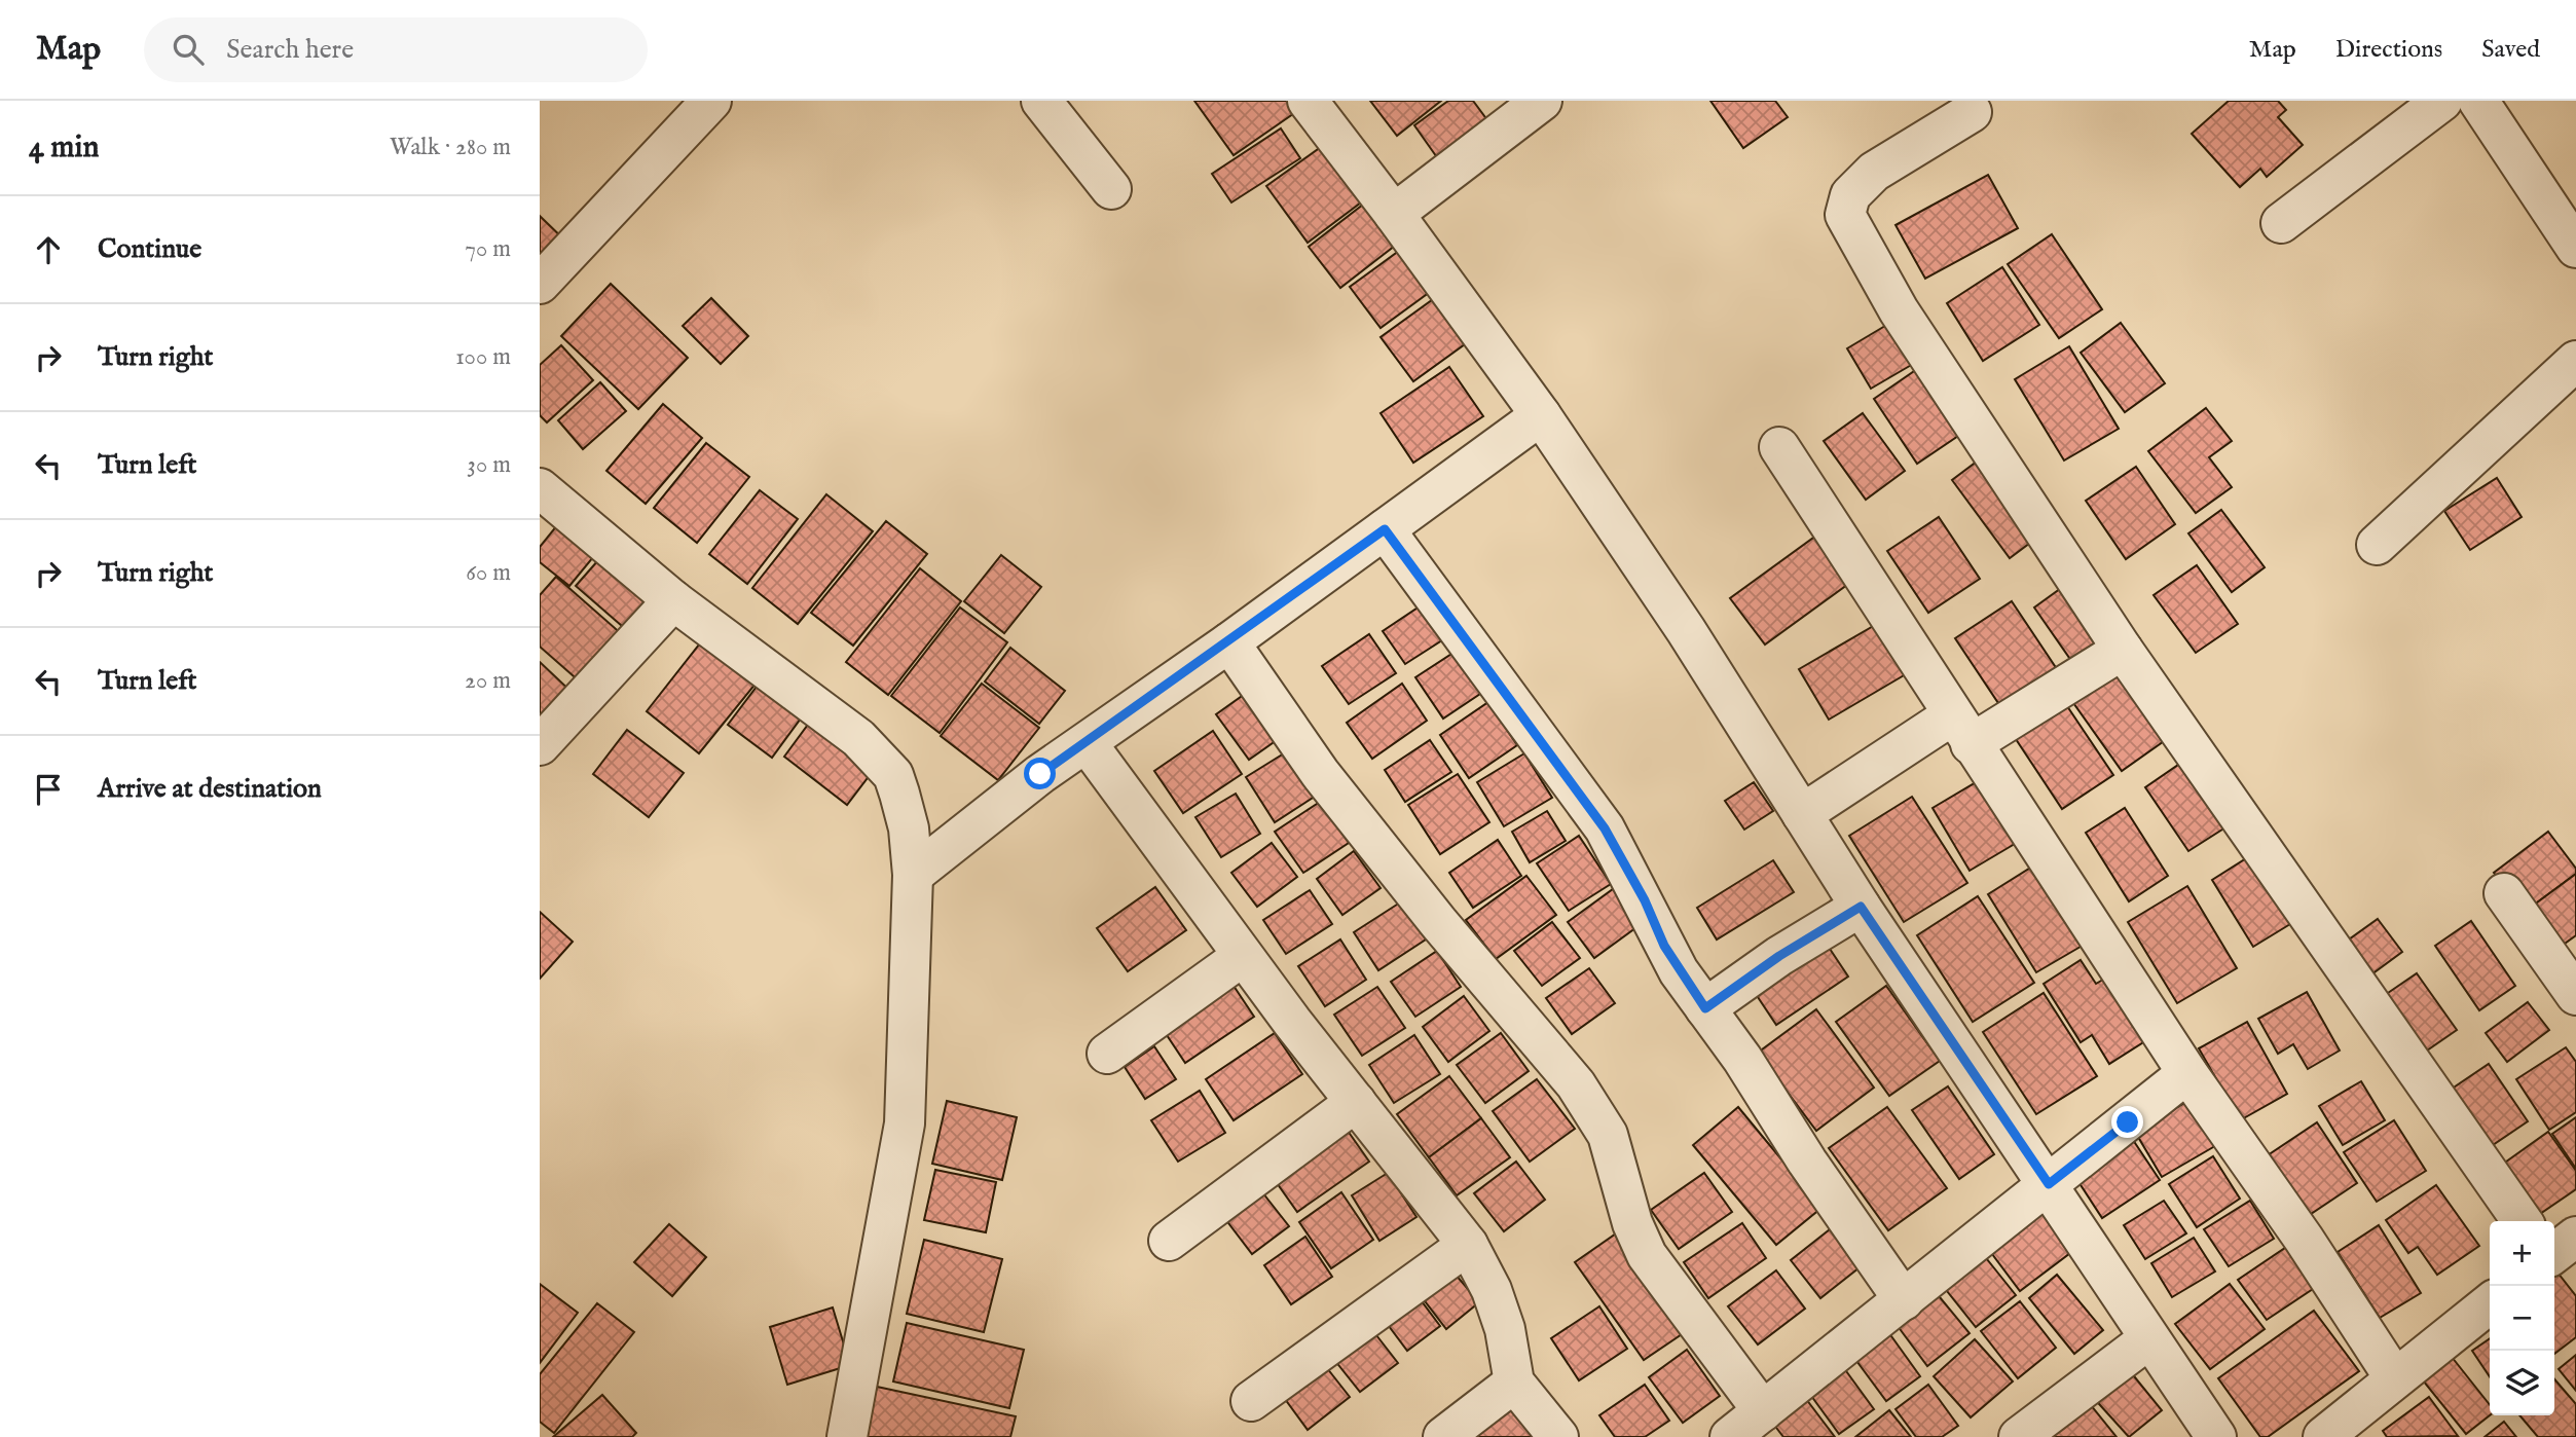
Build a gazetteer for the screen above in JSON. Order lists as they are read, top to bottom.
{
  "page": {
    "header": "Map",
    "search": "Search here",
    "nav": ["Map", "Directions", "Saved"],
    "heading": ["4 min", "Walk · 280 m"],
    "list": [
      ["Continue", "70 m"],
      ["Turn right", "100 m"],
      ["Turn left", "30 m"],
      ["Turn right", "60 m"],
      ["Turn left", "20 m"],
      "Arrive at destination"
    ],
    "map_buttons": ["+", "−"]
  }
}
